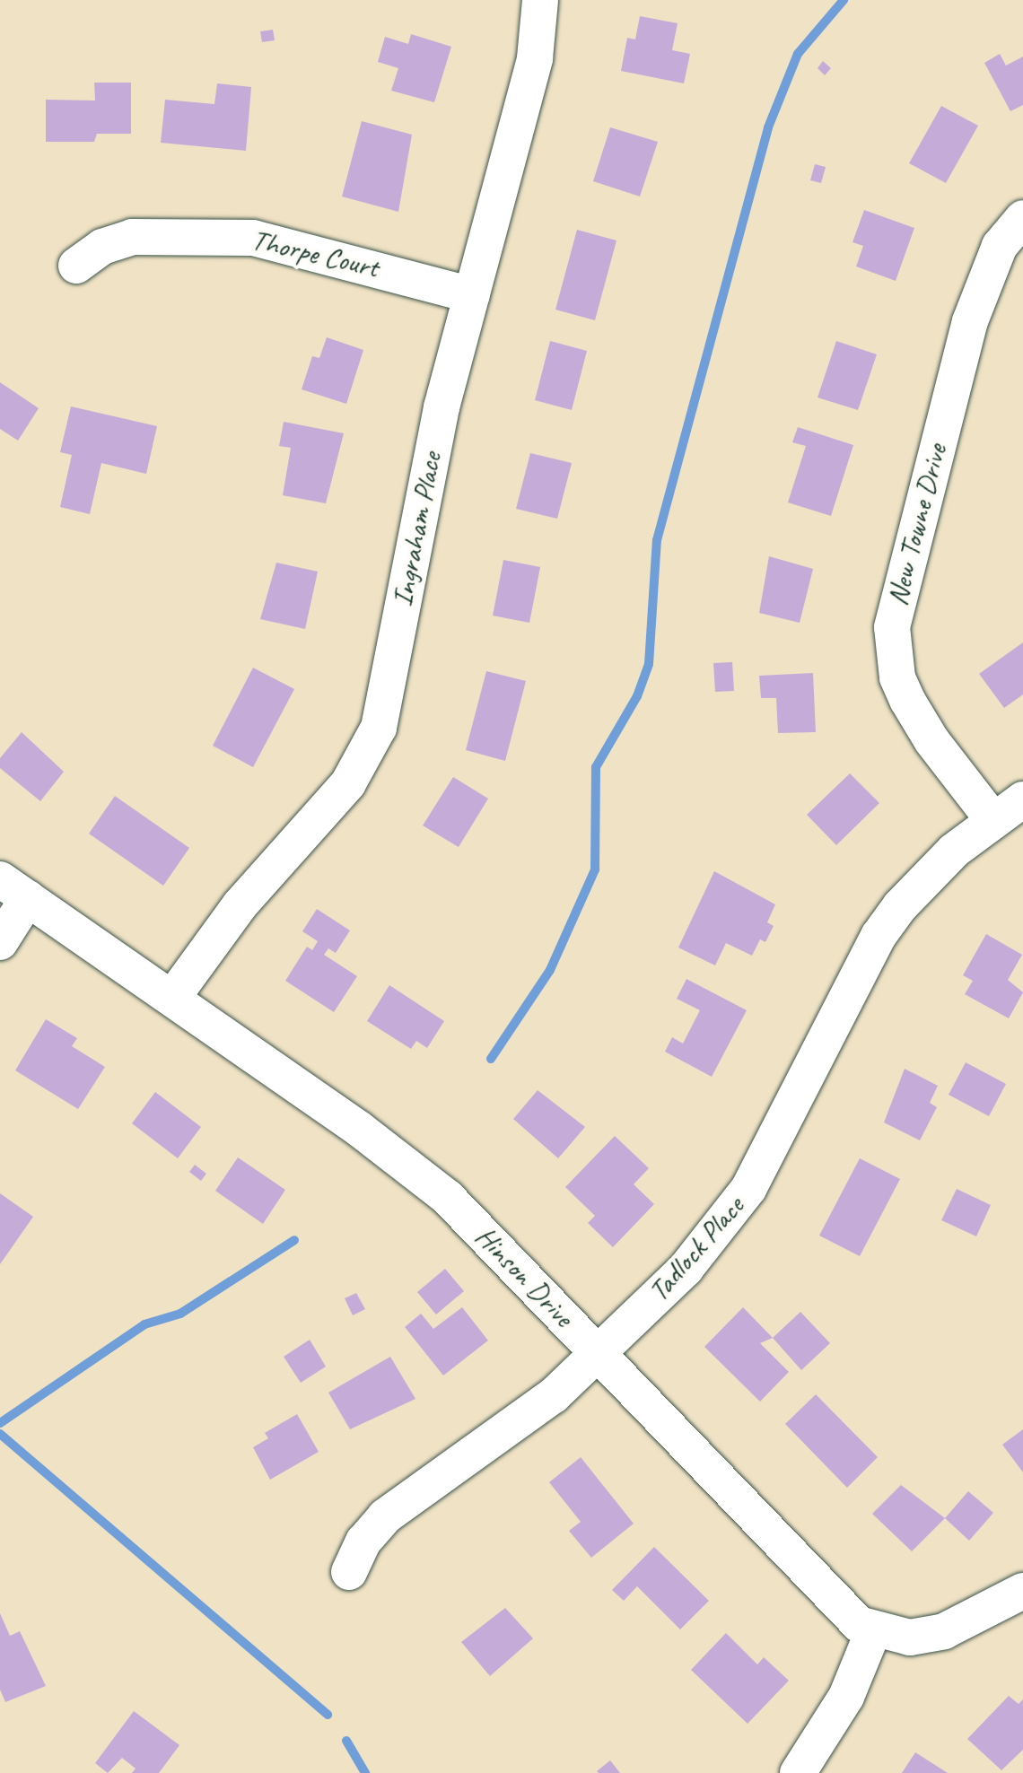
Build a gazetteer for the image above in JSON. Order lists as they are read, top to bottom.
{
  "streets": {
    "street": [
      "Thorpe Court",
      "New Towne Drive",
      "Ingraham Place",
      "Tadlock Place",
      "Hinson Drive"
    ]
  },
  "crossings": [
    ["Thorpe Court", "Ingraham Place"],
    ["New Towne Drive", "Tadlock Place"],
    ["Ingraham Place", "Hinson Drive"],
    ["Tadlock Place", "Hinson Drive"]
  ]
}
